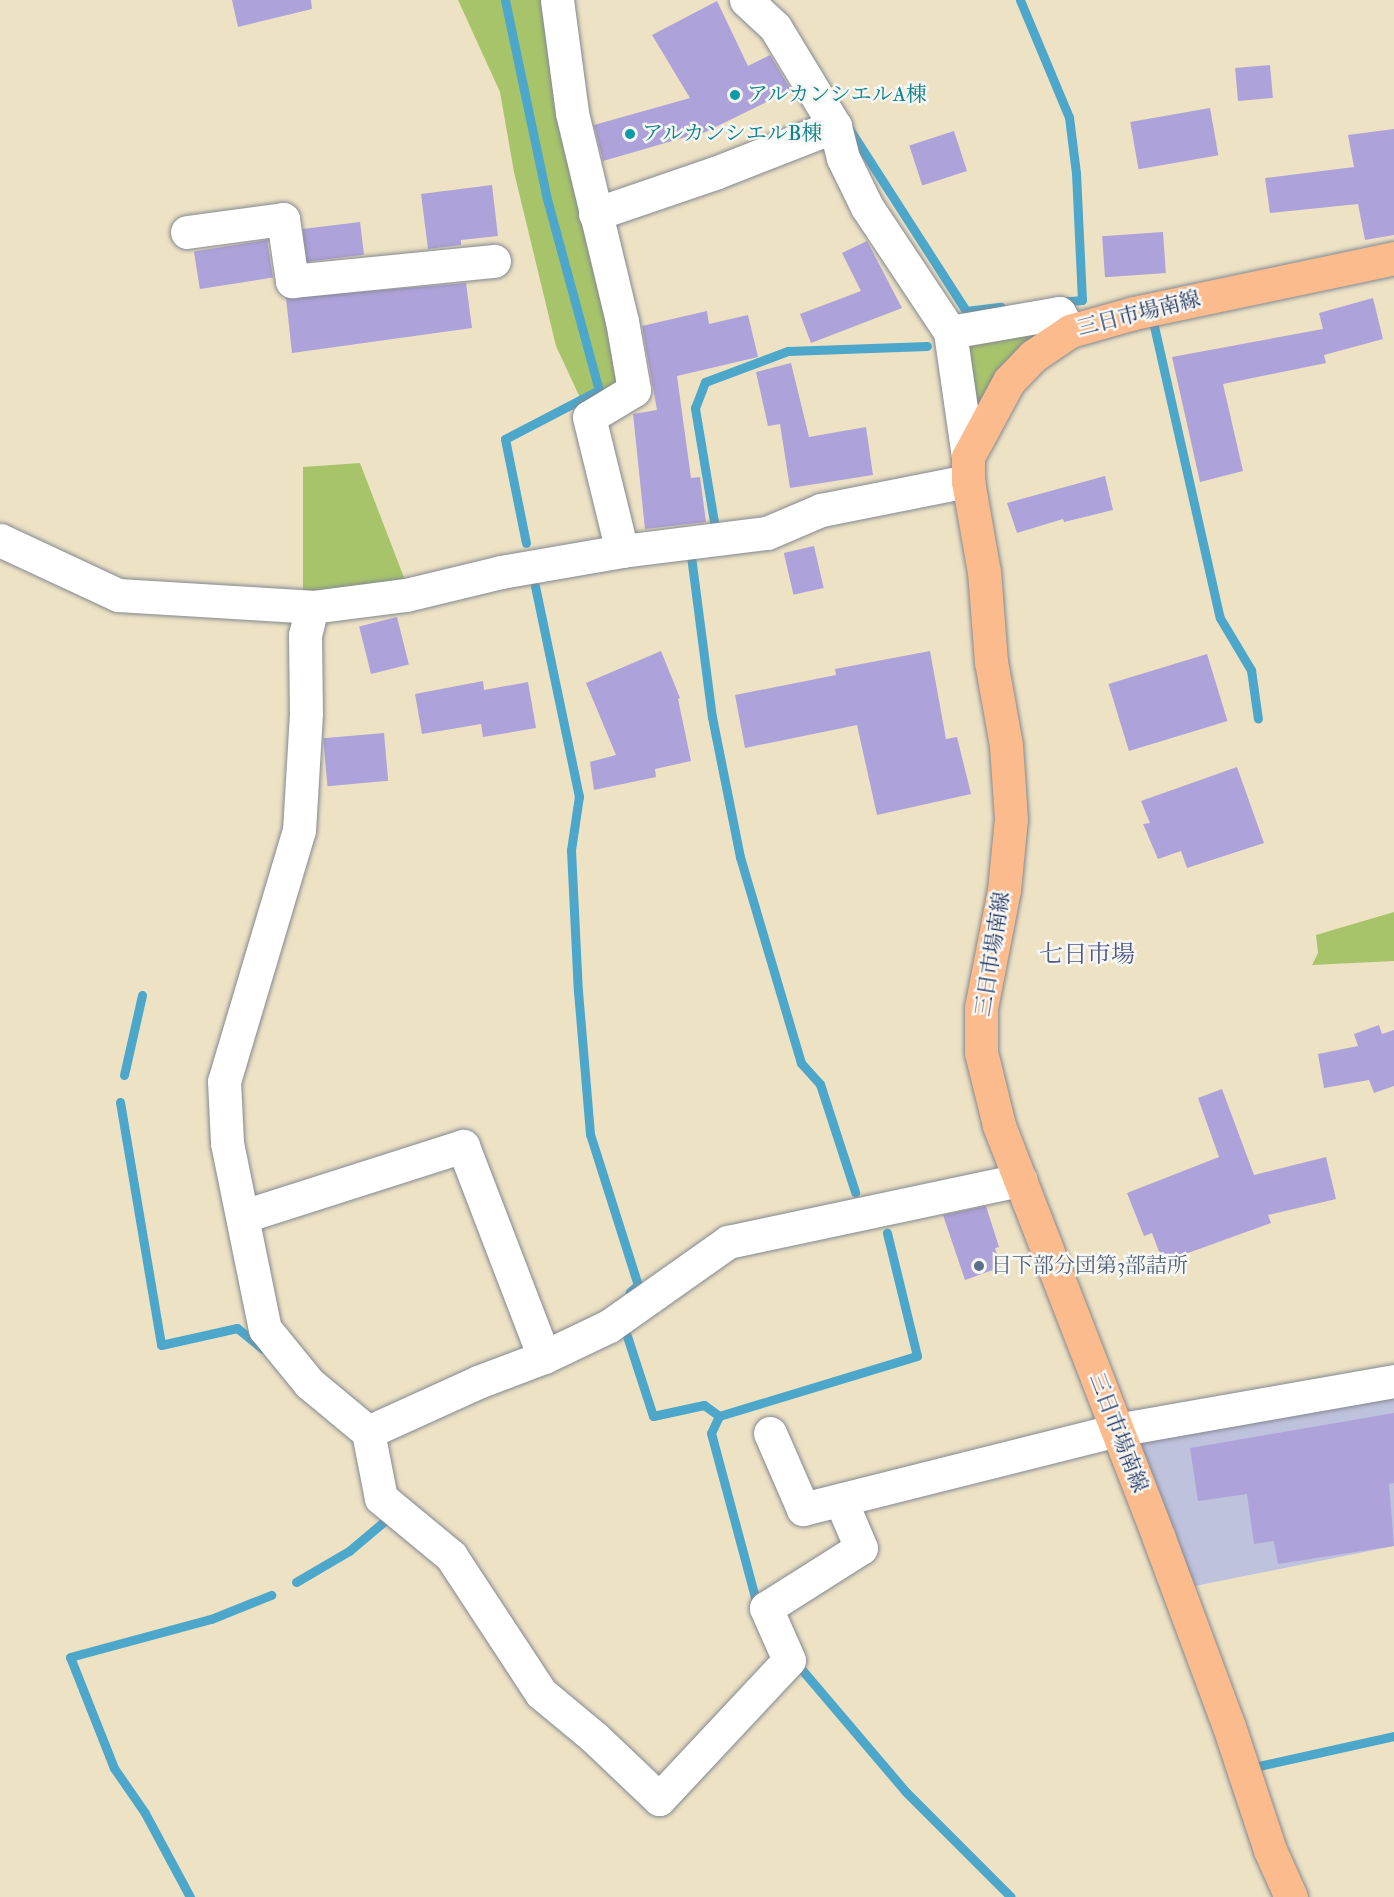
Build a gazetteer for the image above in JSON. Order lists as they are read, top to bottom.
{
  "streets": {
    "main road": ["三日市場南線"]
  },
  "districts": ["七日市場"],
  "places": ["アルカンシエルA棟", "アルカンシエルB棟", "日下部分団第3部詰所"]
}
